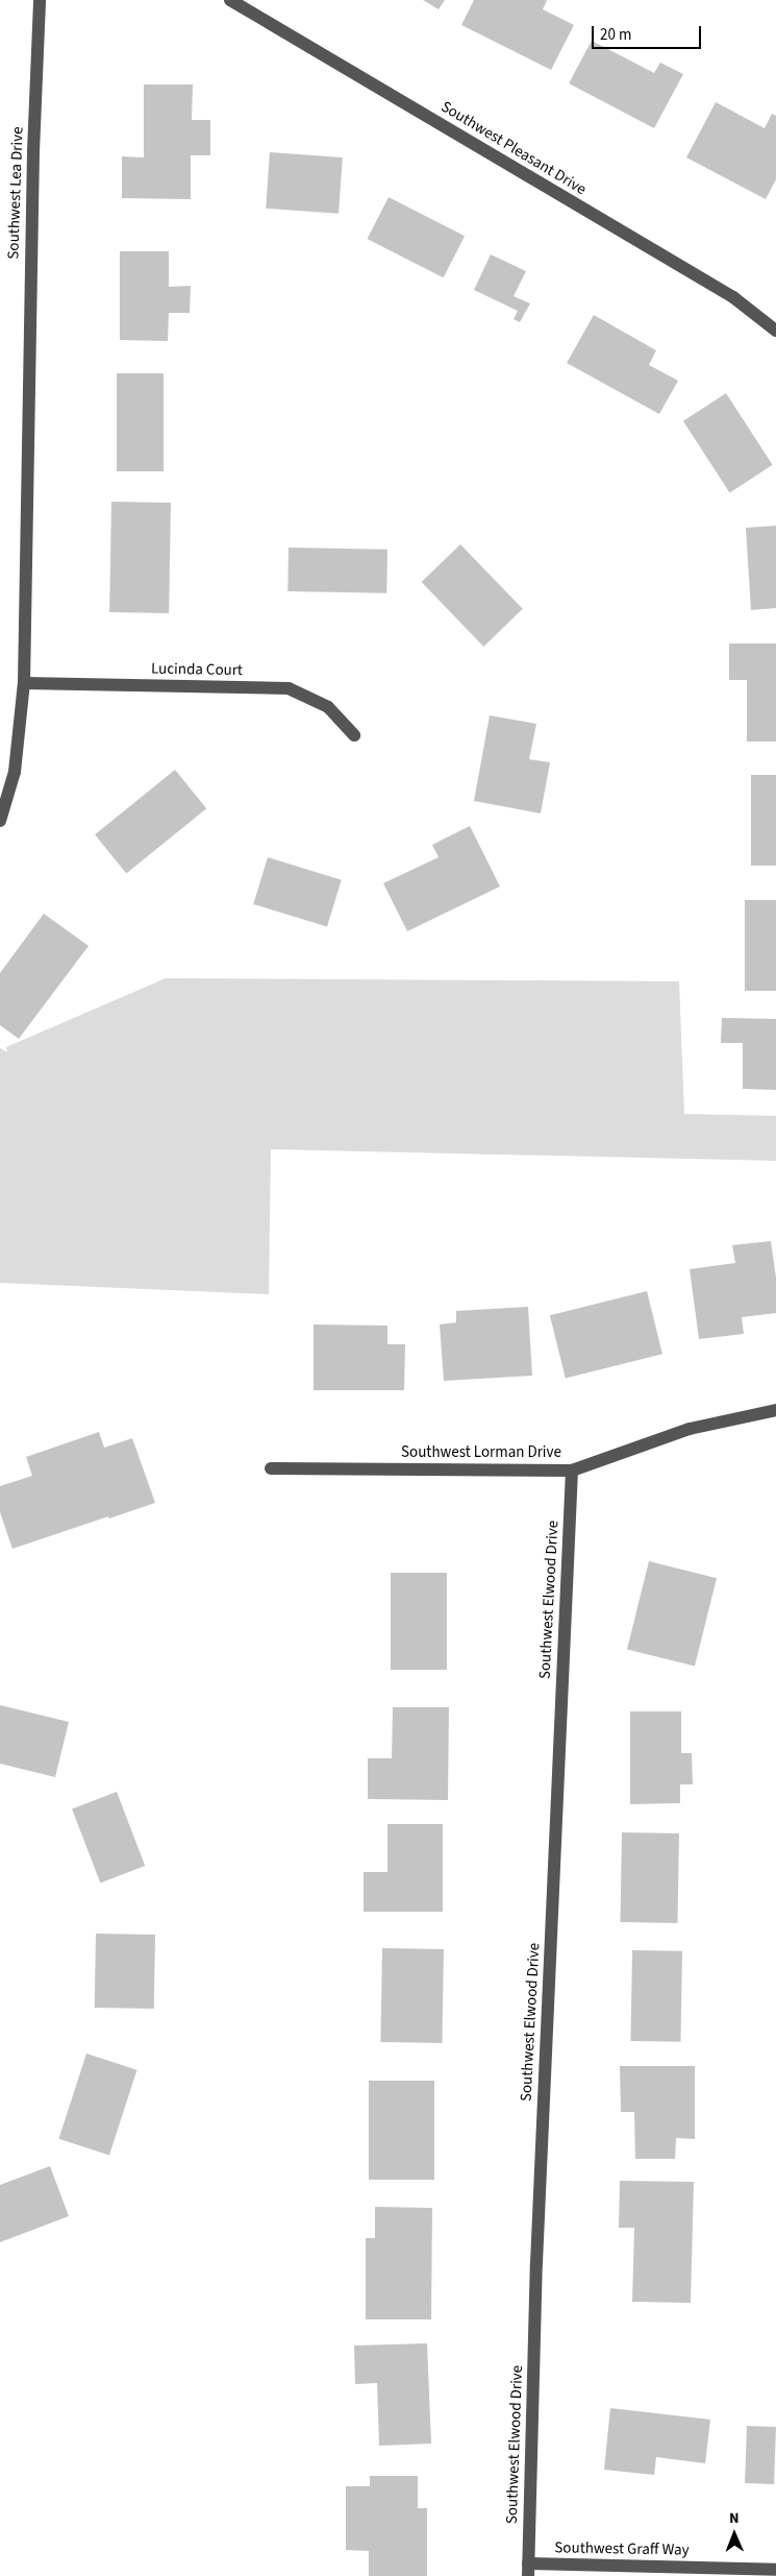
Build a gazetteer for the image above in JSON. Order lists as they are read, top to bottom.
{
  "streets": {
    "street": [
      "Southwest Pleasant Drive",
      "Southwest Lea Drive",
      "Lucinda Court",
      "Southwest Lorman Drive",
      "Southwest Elwood Drive",
      "Southwest Graff Way"
    ]
  },
  "crossings": [
    ["Southwest Lea Drive", "Lucinda Court"],
    ["Southwest Lorman Drive", "Southwest Elwood Drive"],
    ["Southwest Elwood Drive", "Southwest Graff Way"]
  ],
  "scale_bar": "20 m",
  "north": "top"
}
